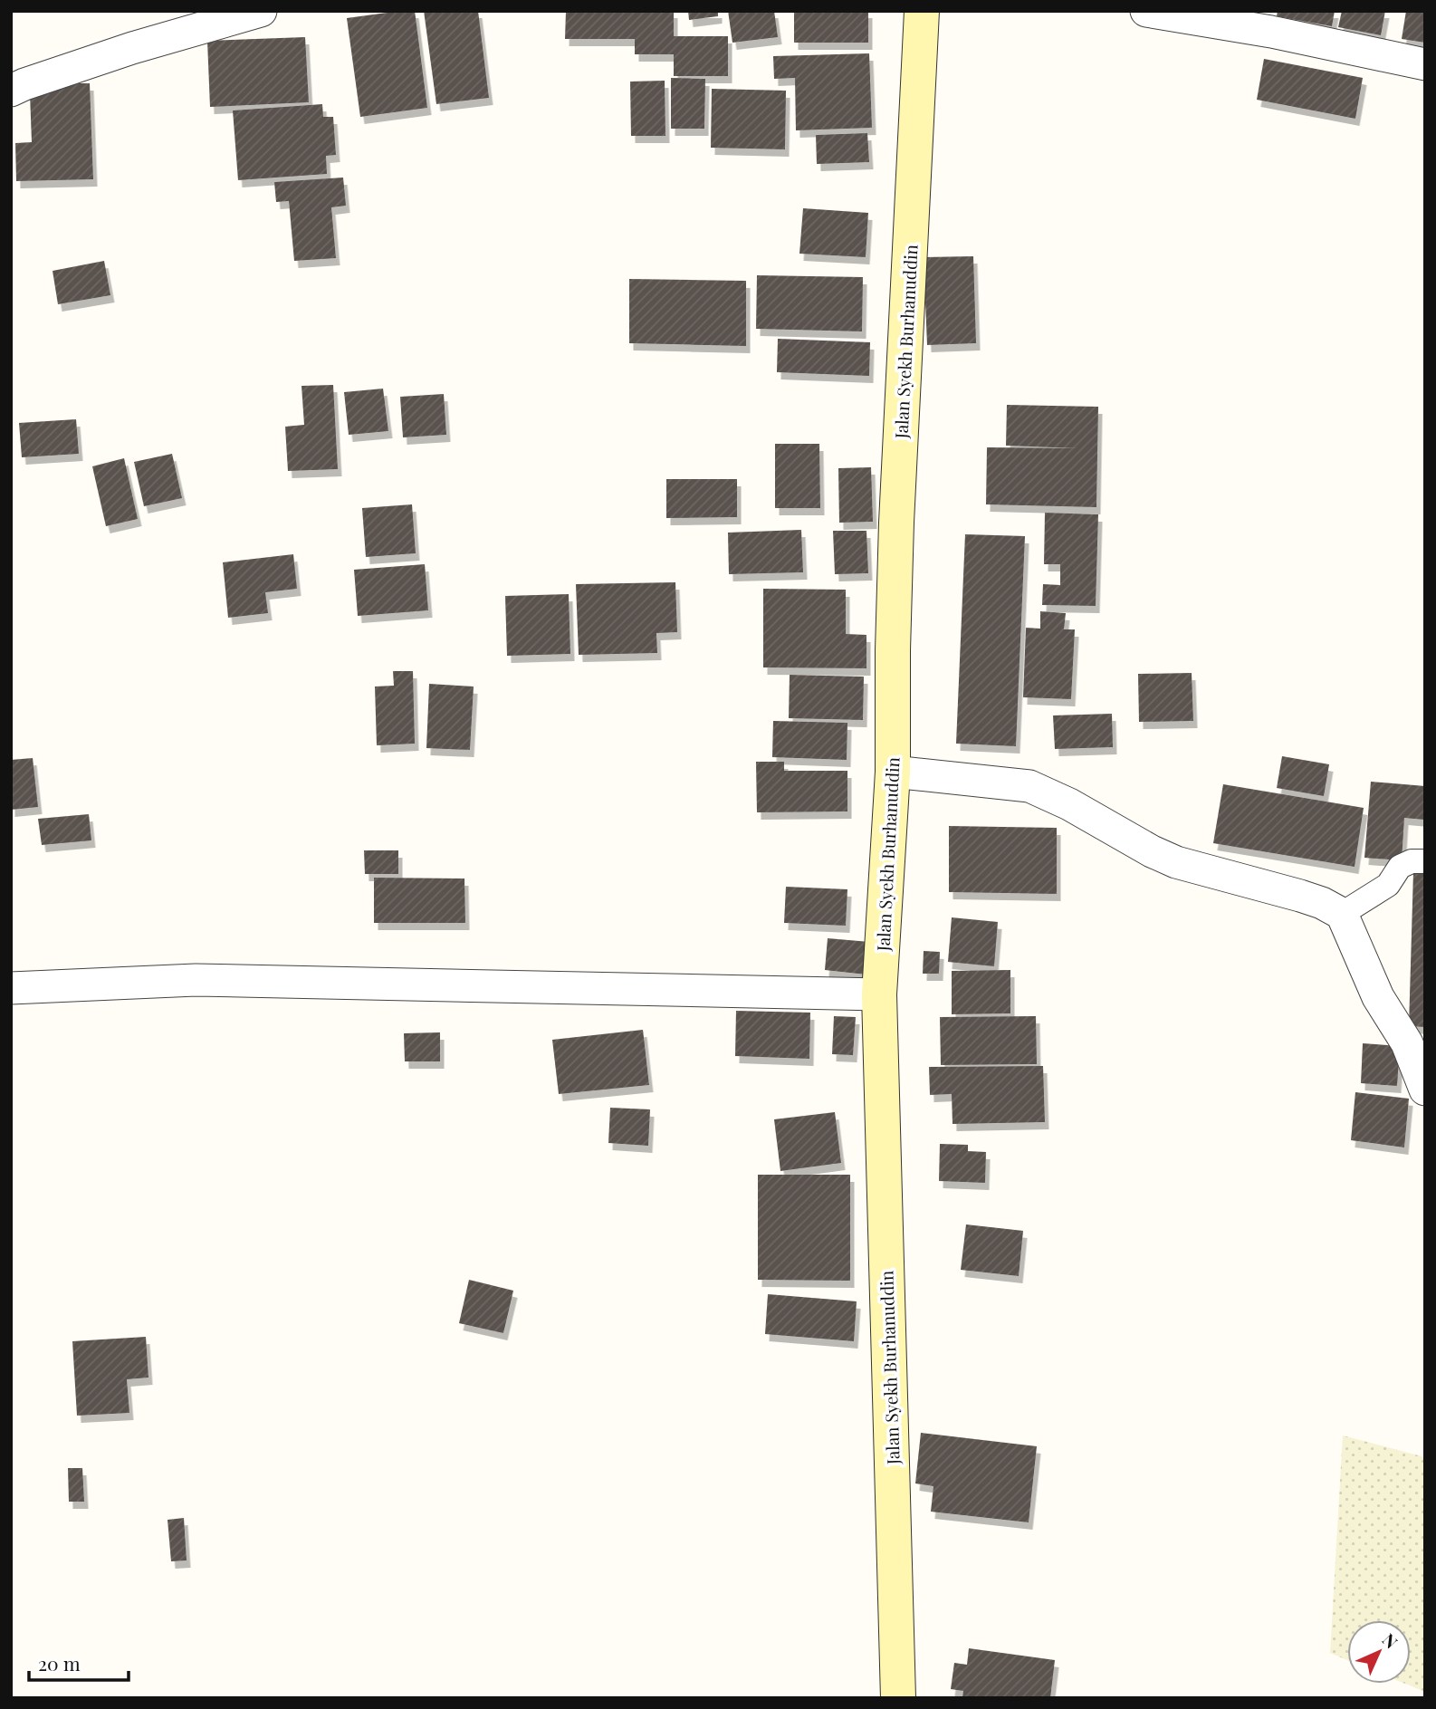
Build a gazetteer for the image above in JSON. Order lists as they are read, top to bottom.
{
  "streets": {
    "main road": ["Jalan Syekh Burhanuddin"]
  },
  "scale_bar": "20 m",
  "north": "top right"
}
